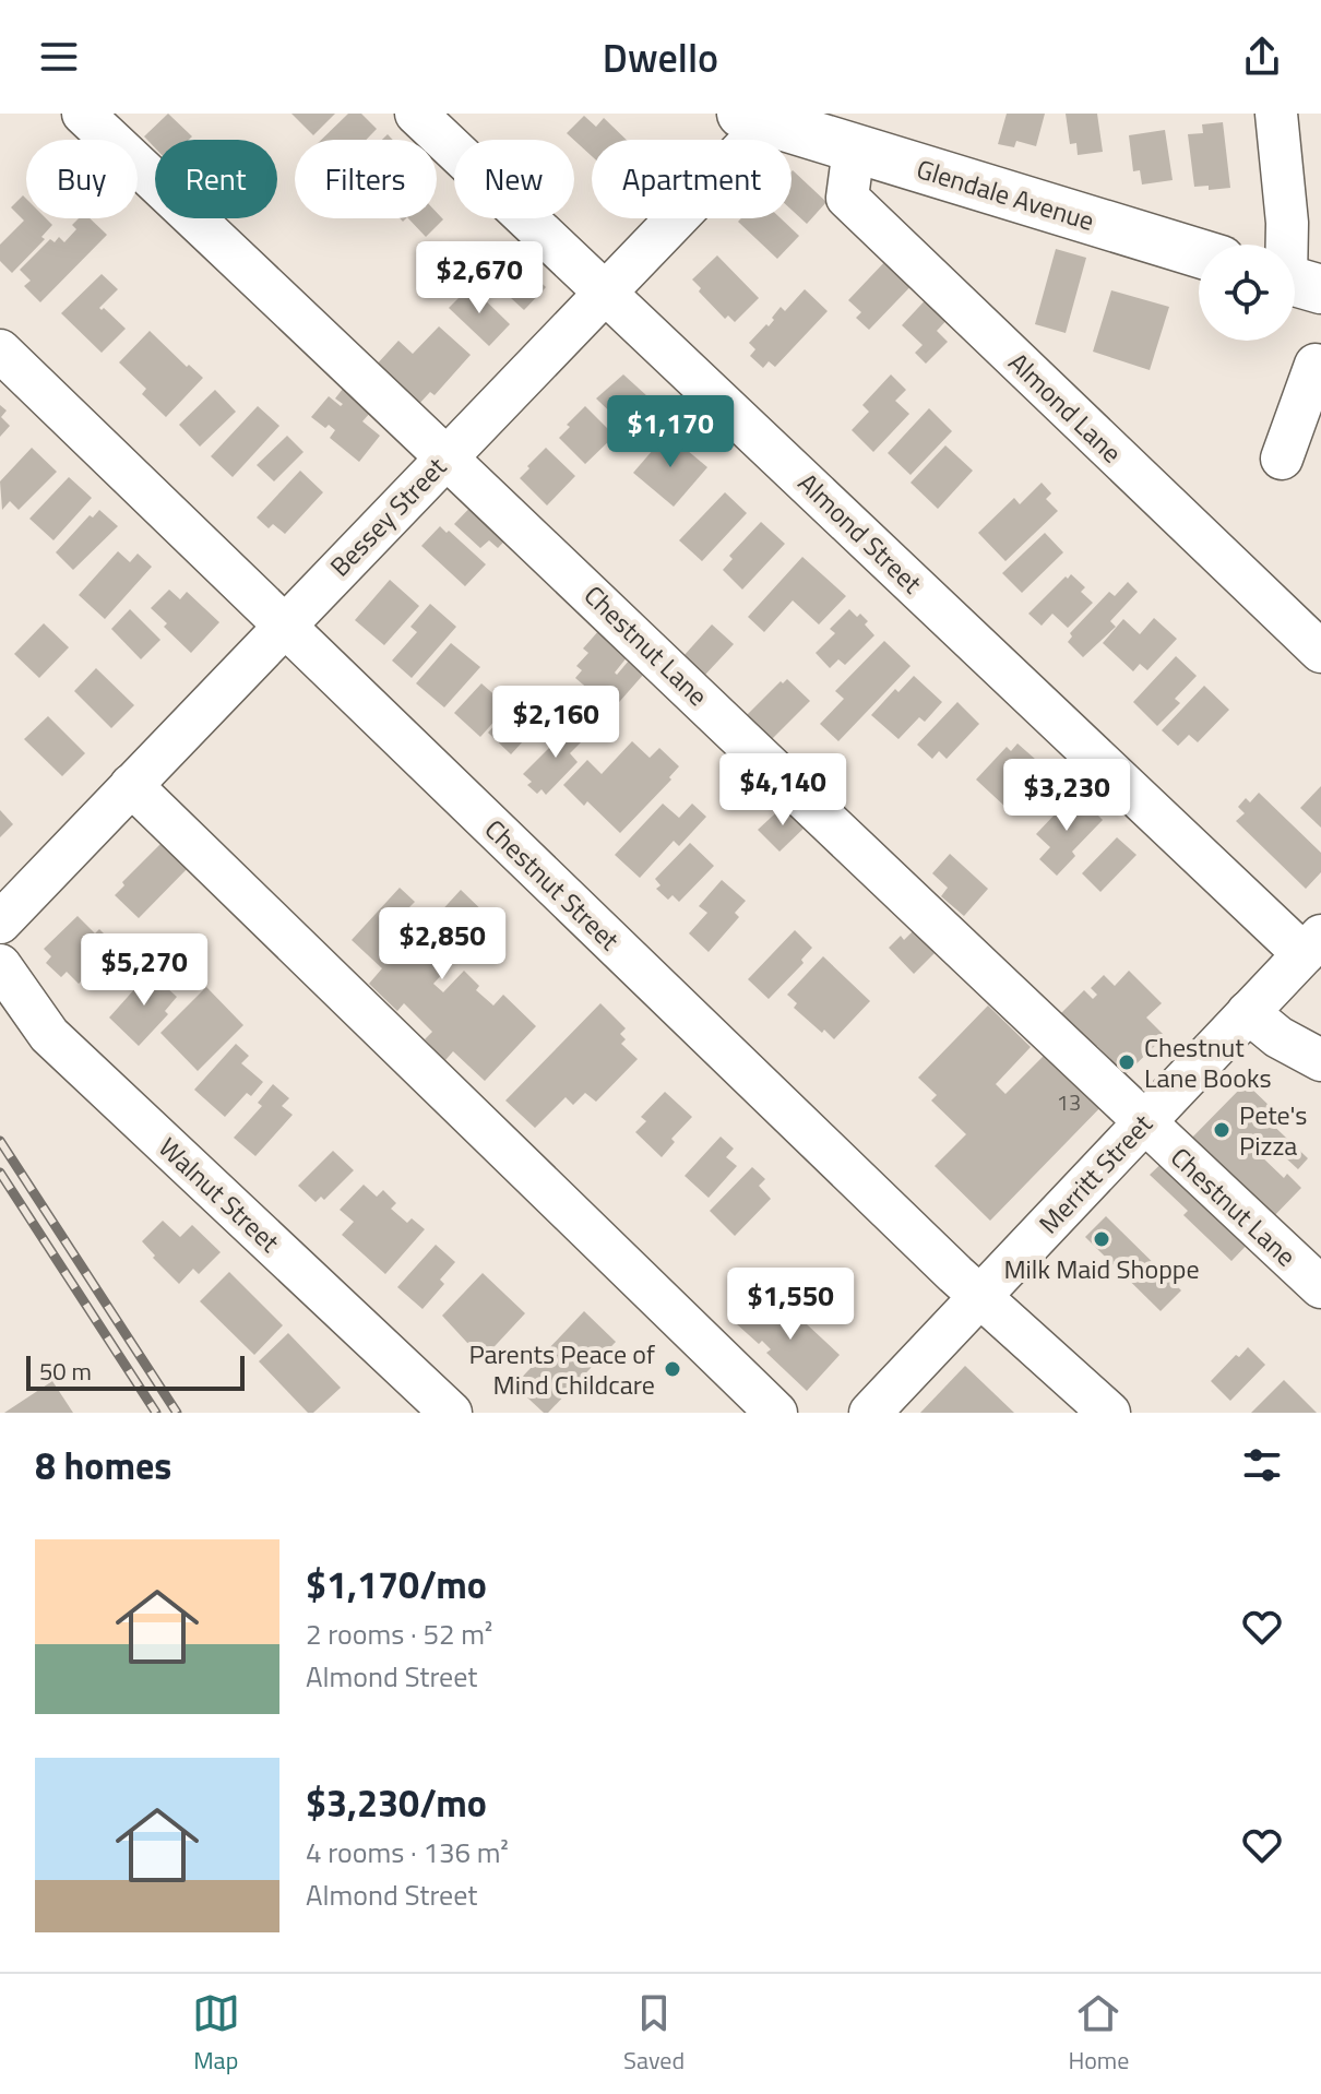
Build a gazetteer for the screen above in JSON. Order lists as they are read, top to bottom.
{
  "streets": {
    "main road": ["Glendale Avenue"],
    "street": [
      "Almond Lane",
      "Bessey Street",
      "Almond Street",
      "Chestnut Lane",
      "Chestnut Street",
      "Merritt Street",
      "Walnut Street"
    ]
  },
  "crossings": [
    ["Glendale Avenue", "Almond Lane"],
    ["Glendale Avenue", "Bessey Street"],
    ["Bessey Street", "Almond Street"],
    ["Bessey Street", "Chestnut Lane"],
    ["Bessey Street", "Chestnut Street"],
    ["Almond Street", "Merritt Street"],
    ["Chestnut Lane", "Merritt Street"],
    ["Chestnut Street", "Merritt Street"]
  ],
  "places": [
    "Chestnut Lane Books",
    "Pete's Pizza",
    "Milk Maid Shoppe",
    "Parents Peace of Mind Childcare"
  ],
  "house_numbers": ["13"],
  "scale_bar": "50 m",
  "page": {
    "header": "Dwello",
    "chip": [
      "Buy",
      "Rent",
      "Filters",
      "New",
      "Apartment"
    ],
    "price": [
      "$2,670",
      "$1,170",
      "$2,160",
      "$4,140",
      "$3,230",
      "$2,850",
      "$5,270",
      "$1,550"
    ],
    "scale": "50 m",
    "heading": "8 homes",
    "list": [
      {
        "name": "$1,170/mo",
        "note": "2 rooms · 52 m² · Almond Street"
      },
      {
        "name": "$3,230/mo",
        "note": "4 rooms · 136 m² · Almond Street"
      }
    ],
    "tabs": ["Map", "Saved", "Home"]
  }
}
